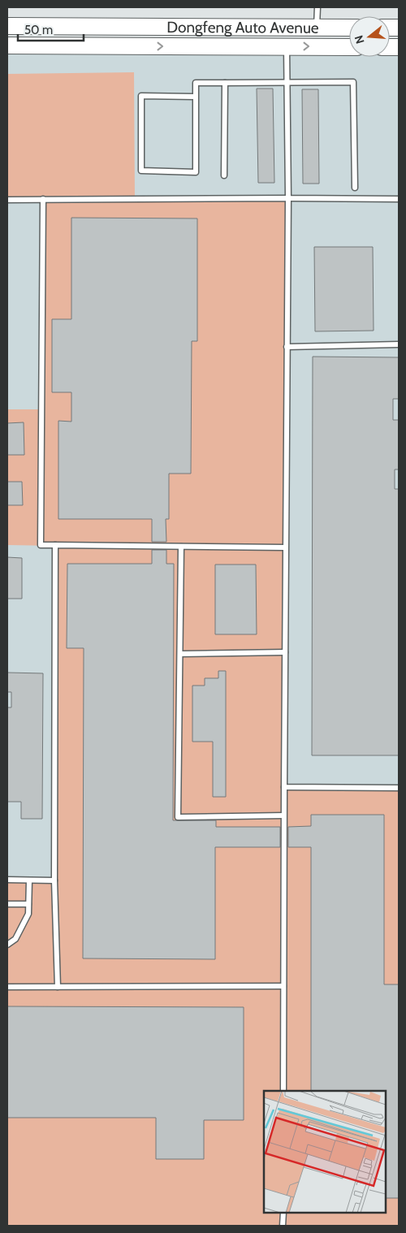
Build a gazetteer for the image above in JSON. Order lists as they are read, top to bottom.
{
  "streets": {
    "main road": ["Dongfeng Auto Avenue"]
  },
  "scale_bar": "50 m",
  "north": "left"
}
